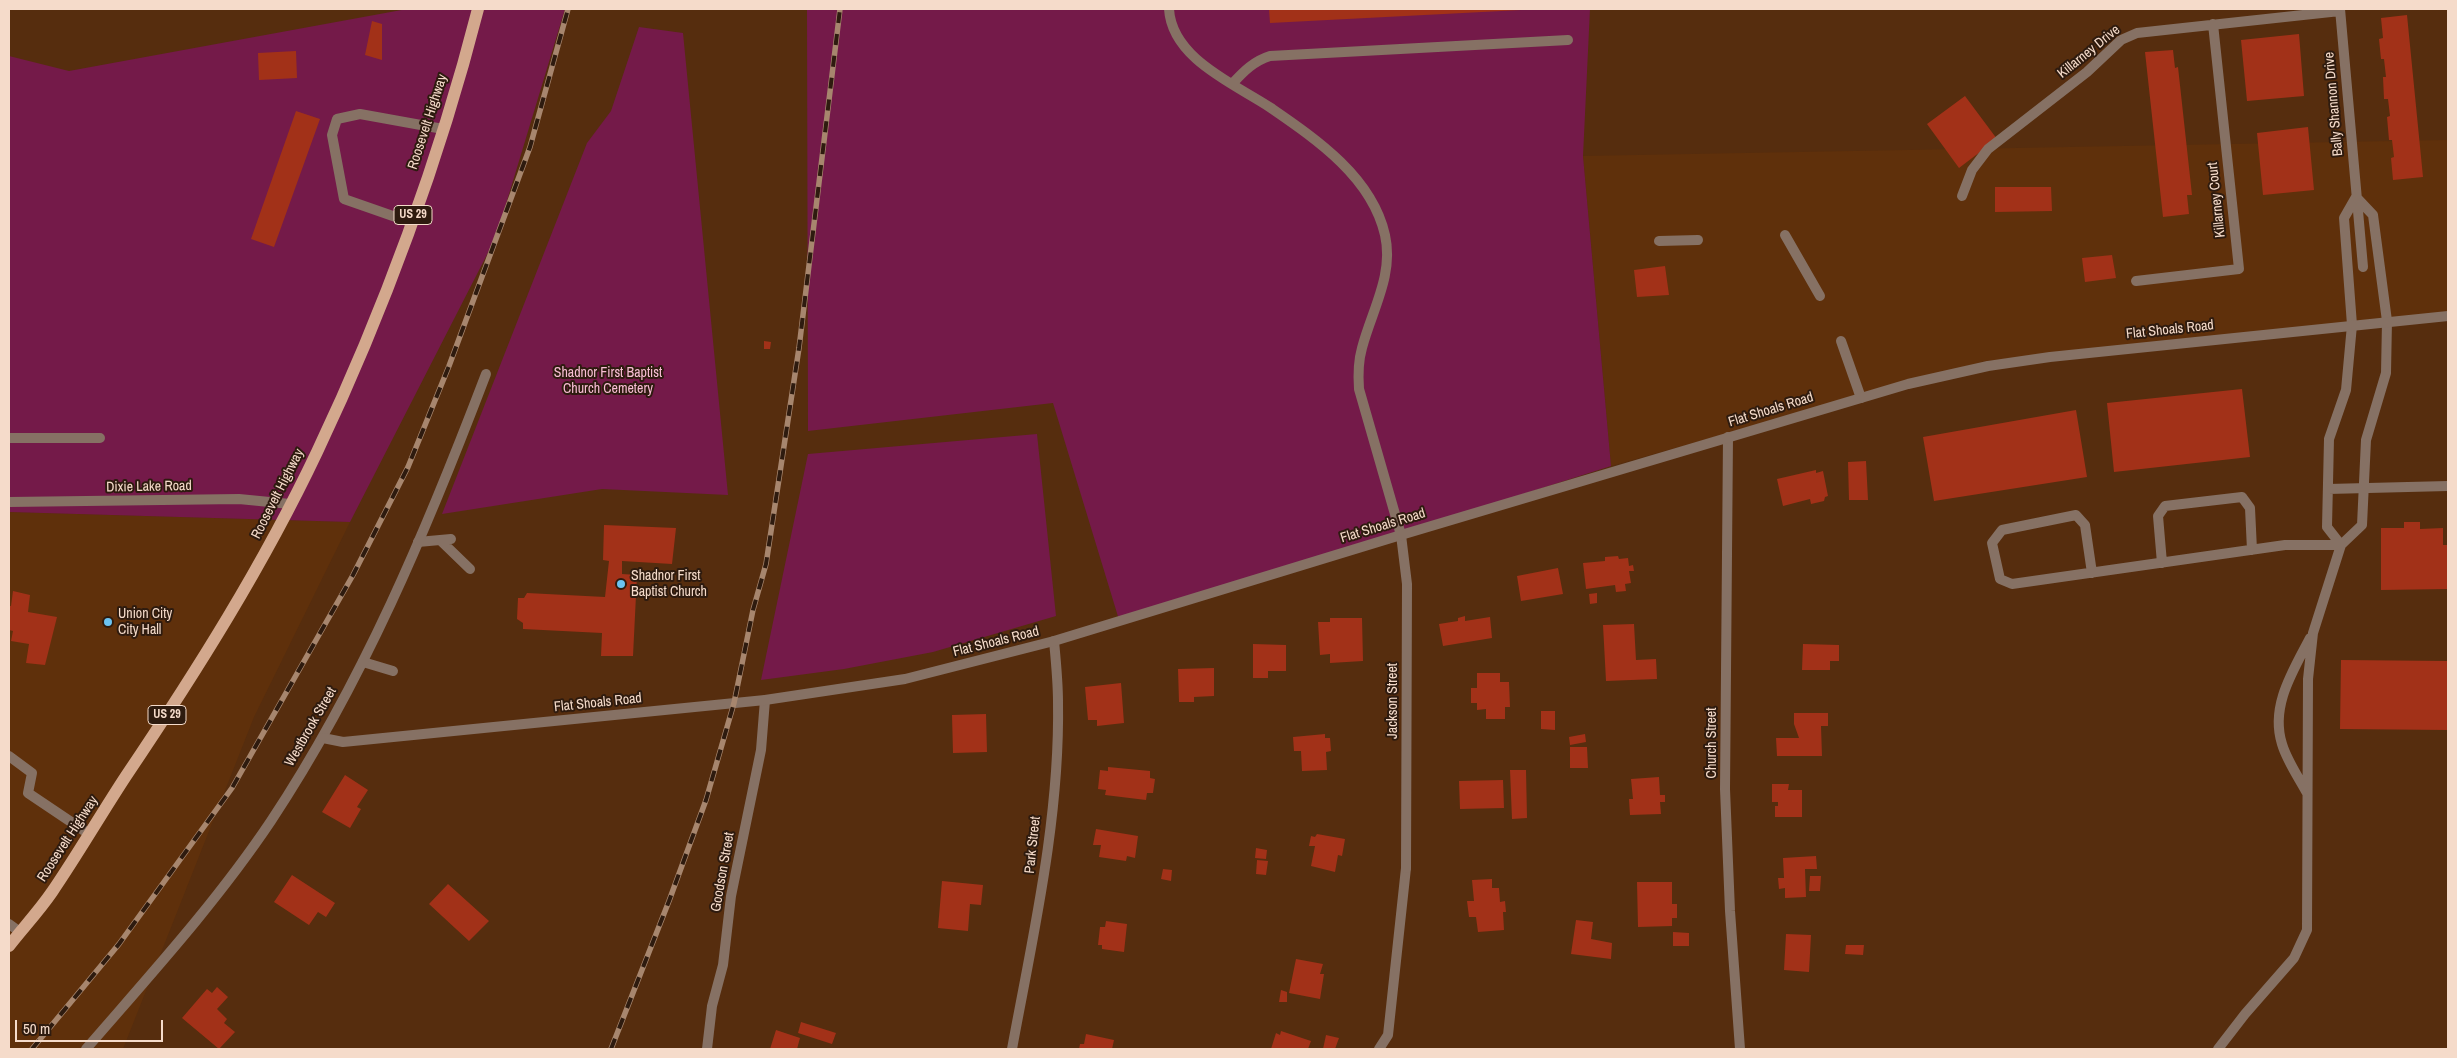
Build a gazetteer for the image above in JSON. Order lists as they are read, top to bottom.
{
  "streets": {
    "main road": ["Roosevelt Highway", "US 29"],
    "street": [
      "Killarney Drive",
      "Bally Shannon Drive",
      "Killarney Court",
      "Flat Shoals Road",
      "Dixie Lake Road",
      "Jackson Street",
      "Westbrook Street",
      "Church Street",
      "Park Street",
      "Goodson Street"
    ]
  },
  "crossings": [
    ["Killarney Drive", "Bally Shannon Drive"],
    ["Killarney Drive", "Killarney Court"],
    ["Roosevelt Highway", "Dixie Lake Road"],
    ["Flat Shoals Road", "Jackson Street"],
    ["Flat Shoals Road", "Westbrook Street"],
    ["Flat Shoals Road", "Church Street"],
    ["Flat Shoals Road", "Park Street"],
    ["Flat Shoals Road", "Goodson Street"]
  ],
  "parks": ["Shadnor First Baptist Church Cemetery"],
  "places": ["Shadnor First Baptist Church", "Union City City Hall"],
  "scale_bar": "50 m"
}
